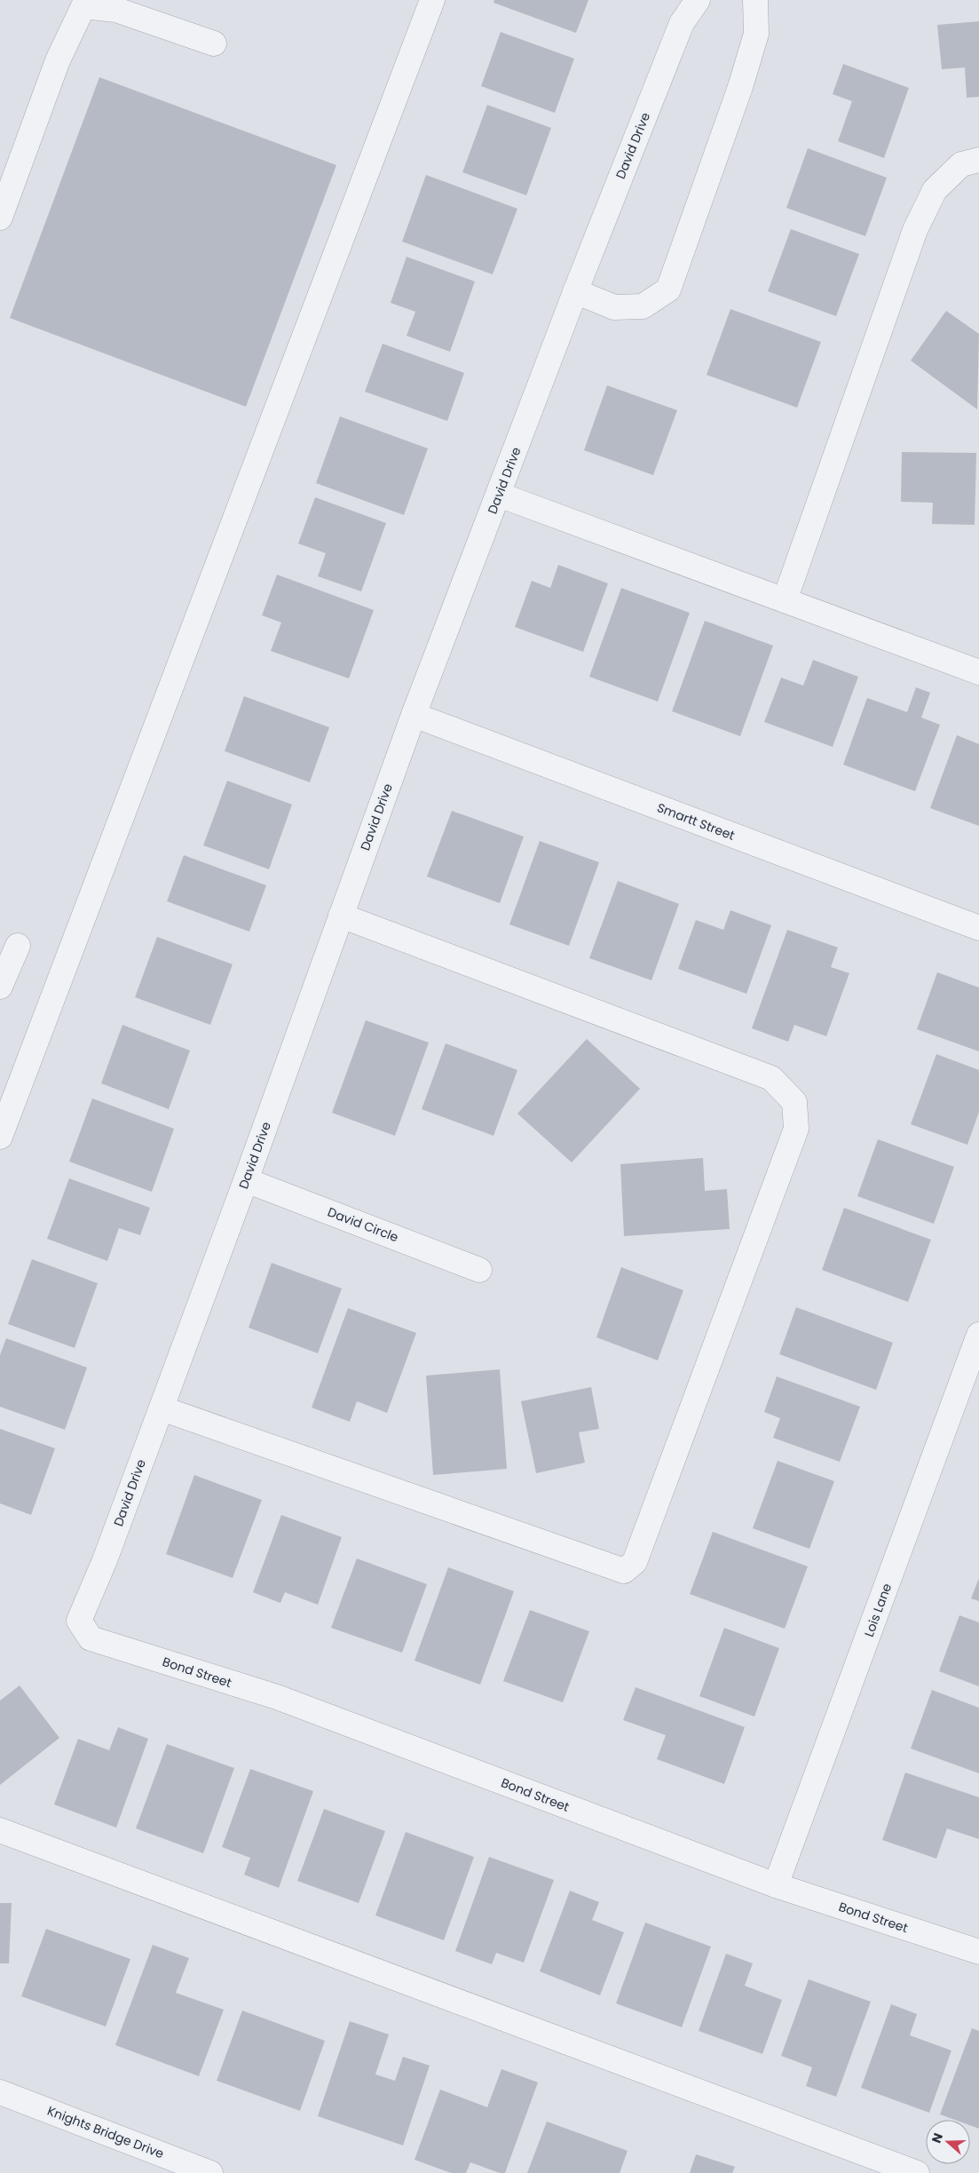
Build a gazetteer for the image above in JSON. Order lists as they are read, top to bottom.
{
  "streets": {
    "street": [
      "David Drive",
      "Smartt Street",
      "David Circle",
      "Lois Lane",
      "Bond Street",
      "Knights Bridge Drive"
    ]
  },
  "crossings": [
    ["David Drive", "Smartt Street"],
    ["David Drive", "David Circle"],
    ["David Drive", "Bond Street"],
    ["Lois Lane", "Bond Street"]
  ],
  "north": "left"
}
